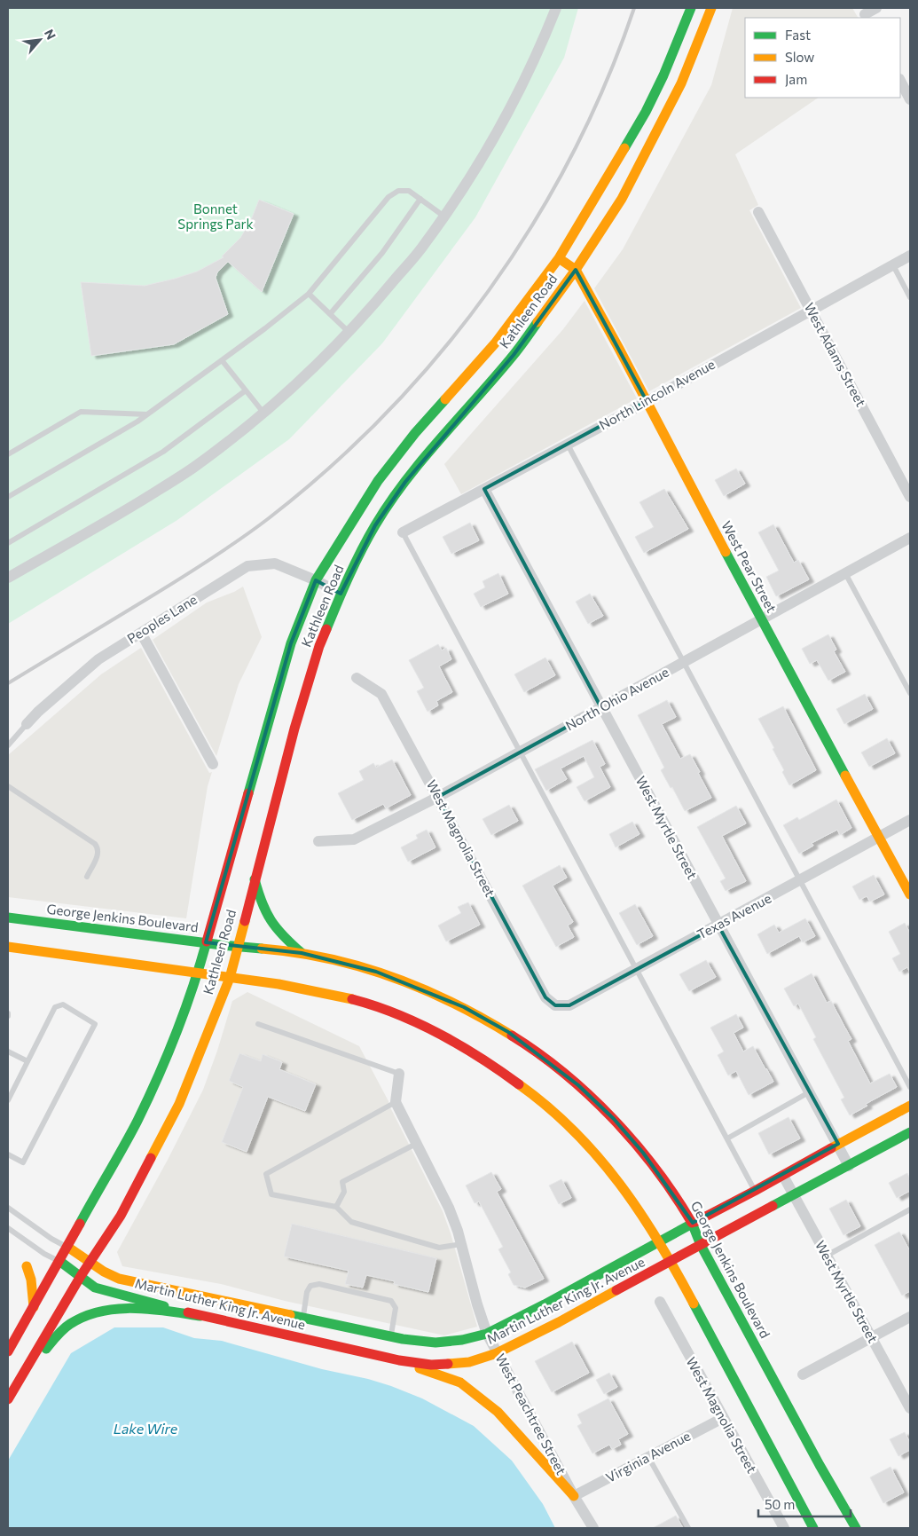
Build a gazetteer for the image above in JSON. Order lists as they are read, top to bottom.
{
  "streets": {
    "main road": [
      "Kathleen Road",
      "West Pear Street",
      "George Jenkins Boulevard",
      "Martin Luther King Jr. Avenue"
    ],
    "street": [
      "West Adams Street",
      "North Lincoln Avenue",
      "Peoples Lane",
      "North Ohio Avenue",
      "West Myrtle Street",
      "West Magnolia Street",
      "Texas Avenue",
      "West Peachtree Street",
      "Virginia Avenue"
    ]
  },
  "crossings": [
    ["Kathleen Road", "West Pear Street"],
    ["Kathleen Road", "Peoples Lane"],
    ["Kathleen Road", "George Jenkins Boulevard"],
    ["Kathleen Road", "Martin Luther King Jr. Avenue"],
    ["West Adams Street", "North Lincoln Avenue"],
    ["North Lincoln Avenue", "West Pear Street"],
    ["North Lincoln Avenue", "West Myrtle Street"],
    ["West Pear Street", "North Ohio Avenue"],
    ["West Pear Street", "Texas Avenue"],
    ["North Ohio Avenue", "West Myrtle Street"],
    ["North Ohio Avenue", "West Magnolia Street"],
    ["West Myrtle Street", "Texas Avenue"],
    ["West Myrtle Street", "Martin Luther King Jr. Avenue"],
    ["West Magnolia Street", "Texas Avenue"],
    ["West Magnolia Street", "Virginia Avenue"],
    ["George Jenkins Boulevard", "Martin Luther King Jr. Avenue"],
    ["Martin Luther King Jr. Avenue", "West Peachtree Street"],
    ["West Peachtree Street", "Virginia Avenue"]
  ],
  "water": ["Lake Wire"],
  "parks": ["Bonnet Springs Park"],
  "legend": ["Fast", "Slow", "Jam"],
  "scale_bar": "50 m",
  "north": "top right"
}
